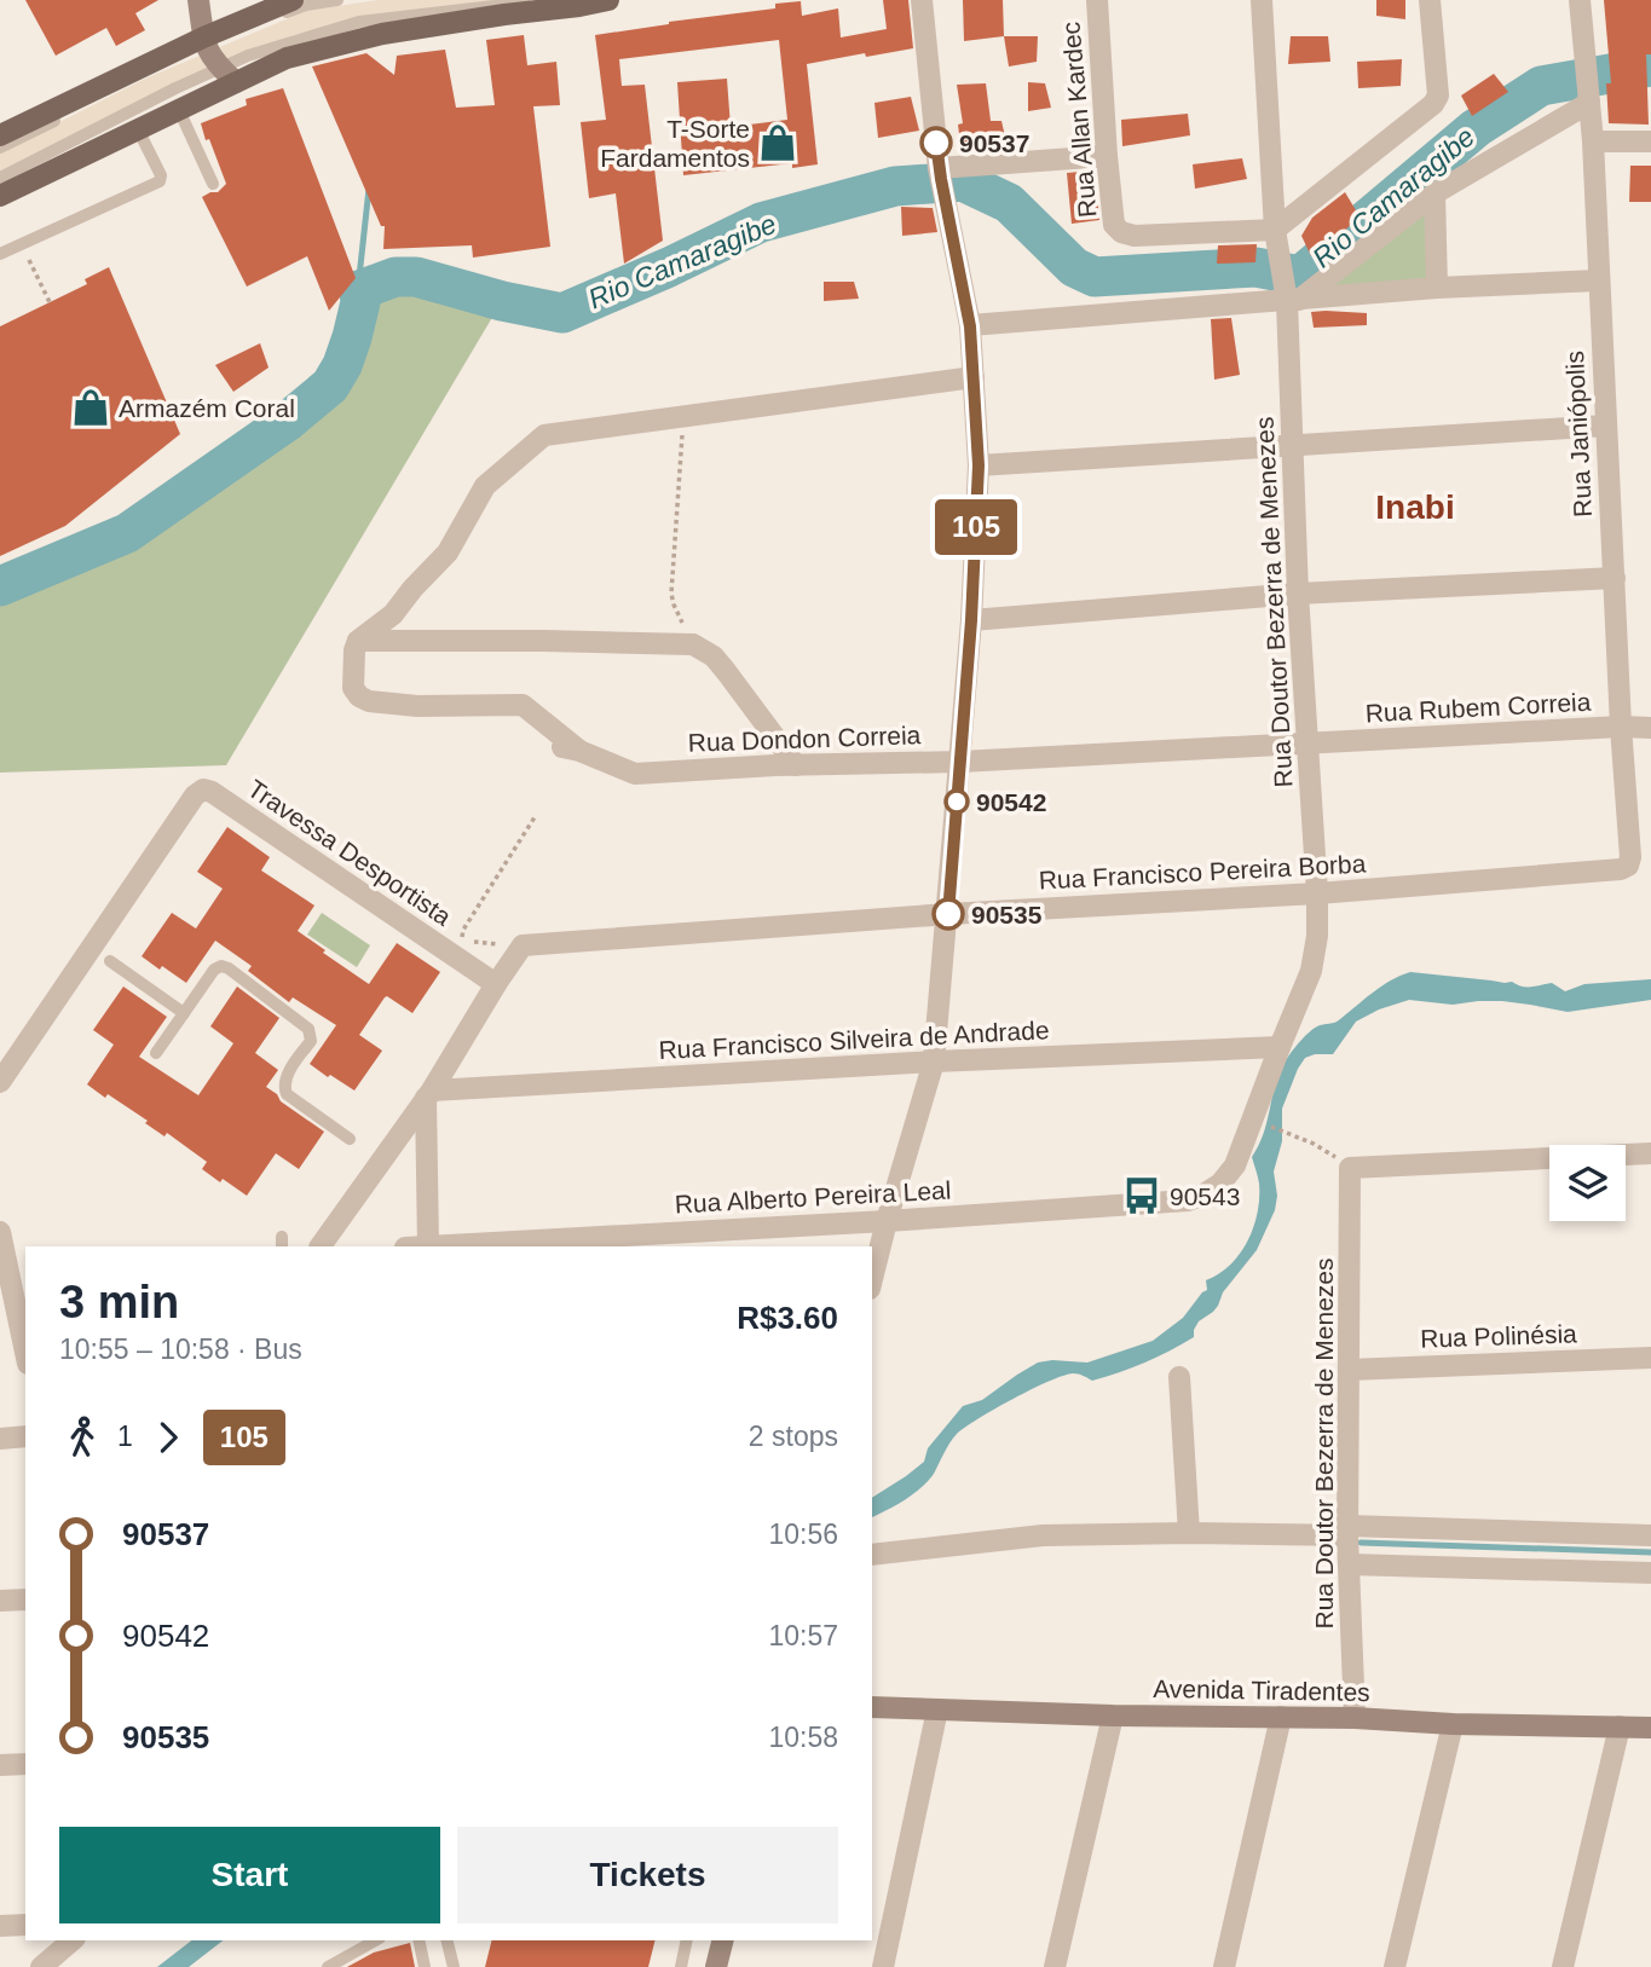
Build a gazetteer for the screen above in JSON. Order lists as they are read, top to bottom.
{
  "streets": {
    "street": [
      "Rua Allan Kardec",
      "Rua Janiópolis",
      "Rua Doutor Bezerra de Menezes",
      "Rua Rubem Correia",
      "Rua Dondon Correia",
      "Travessa Desportista",
      "Rua Francisco Pereira Borba",
      "Rua Francisco Silveira de Andrade",
      "Rua Alberto Pereira Leal",
      "Rua Polinésia",
      "Avenida Tiradentes"
    ]
  },
  "crossings": [
    ["Rua Allan Kardec", "Rua Doutor Bezerra de Menezes"],
    ["Rua Janiópolis", "Rua Rubem Correia"],
    ["Rua Janiópolis", "Rua Francisco Pereira Borba"],
    ["Rua Doutor Bezerra de Menezes", "Rua Rubem Correia"],
    ["Rua Doutor Bezerra de Menezes", "Rua Dondon Correia"],
    ["Rua Doutor Bezerra de Menezes", "Rua Francisco Pereira Borba"],
    ["Rua Doutor Bezerra de Menezes", "Rua Francisco Silveira de Andrade"],
    ["Rua Doutor Bezerra de Menezes", "Rua Alberto Pereira Leal"],
    ["Rua Doutor Bezerra de Menezes", "Rua Polinésia"],
    ["Rua Doutor Bezerra de Menezes", "Avenida Tiradentes"],
    ["Rua Rubem Correia", "Rua Dondon Correia"]
  ],
  "districts": ["Inabi"],
  "water": ["Rio Camaragibe"],
  "places": {
    "shop": ["T-Sorte Fardamentos", "Armazém Coral"],
    "other": ["90537", "90542", "90535"],
    "bus stop": ["90543"]
  },
  "lines": ["bus line 105"],
  "page": {
    "on_map": "105",
    "heading": ["3 min", "10:55 – 10:58 · Bus", "R$3.60"],
    "legs": ["1", "105", "2 stops"],
    "list": [
      {
        "name": "90537",
        "value": "10:56"
      },
      {
        "name": "90542",
        "value": "10:57"
      },
      {
        "name": "90535",
        "value": "10:58"
      }
    ],
    "buttons": ["Start", "Tickets"]
  }
}
